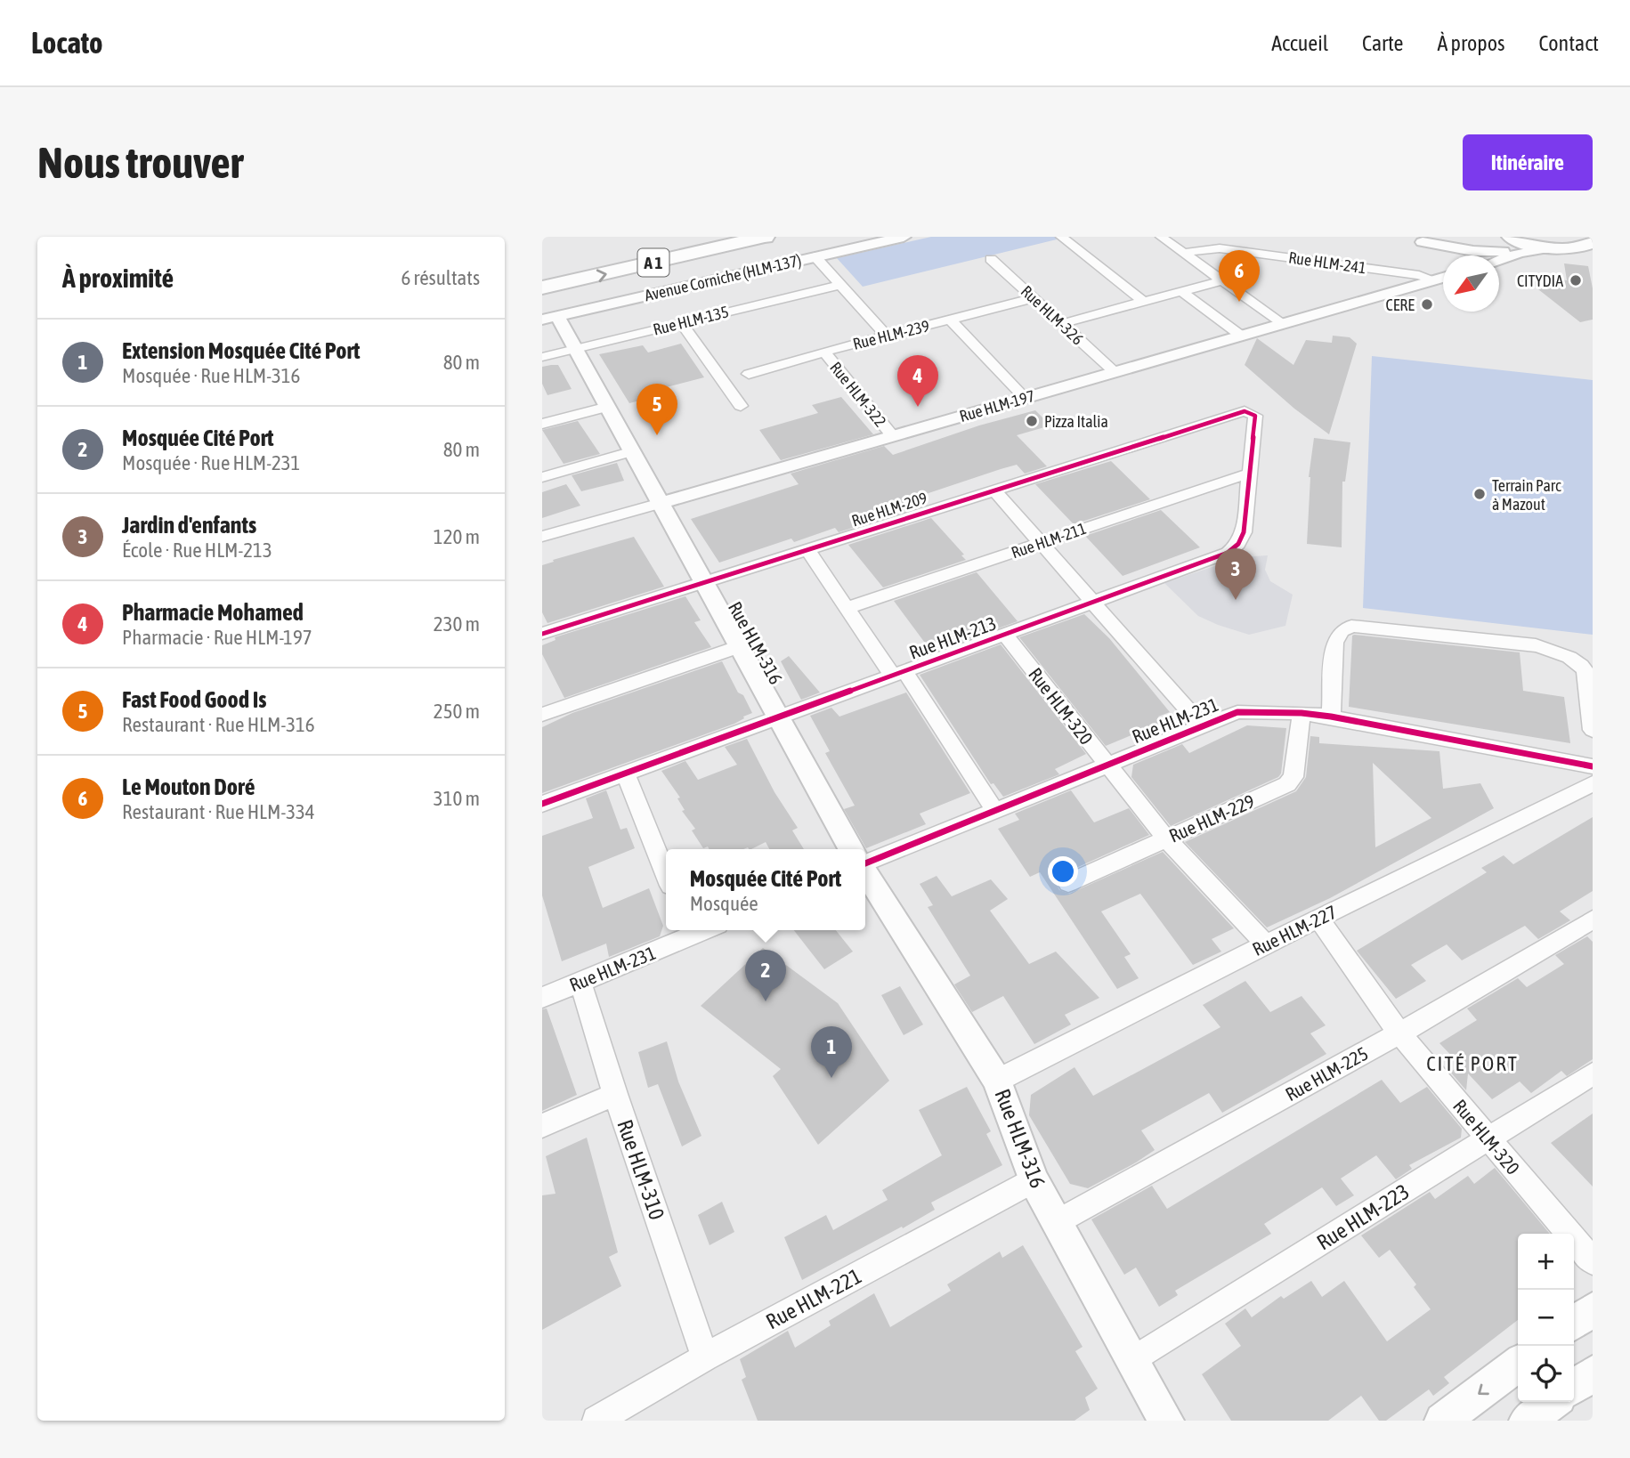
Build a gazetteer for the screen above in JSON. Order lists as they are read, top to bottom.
{
  "streets": {
    "highway": ["A 1"],
    "street": [
      "Rue HLM-241",
      "Avenue Corniche (HLM-137)",
      "Rue HLM-326",
      "Rue HLM-135",
      "Rue HLM-239",
      "Rue HLM-322",
      "Rue HLM-197",
      "Rue HLM-209",
      "Rue HLM-211",
      "Rue HLM-213",
      "Rue HLM-316",
      "Rue HLM-320",
      "Rue HLM-231",
      "Rue HLM-229",
      "Rue HLM-227",
      "Rue HLM-225",
      "Rue HLM-310",
      "Rue HLM-223",
      "Rue HLM-221"
    ]
  },
  "crossings": [
    ["Rue HLM-241", "Rue HLM-197"],
    ["Avenue Corniche (HLM-137)", "Rue HLM-316"],
    ["Rue HLM-326", "Rue HLM-239"],
    ["Rue HLM-326", "Rue HLM-197"],
    ["Rue HLM-135", "Rue HLM-316"],
    ["Rue HLM-239", "Rue HLM-322"],
    ["Rue HLM-322", "Rue HLM-197"],
    ["Rue HLM-197", "Rue HLM-316"],
    ["Rue HLM-209", "Rue HLM-213"],
    ["Rue HLM-209", "Rue HLM-316"],
    ["Rue HLM-211", "Rue HLM-213"],
    ["Rue HLM-213", "Rue HLM-316"],
    ["Rue HLM-213", "Rue HLM-320"],
    ["Rue HLM-316", "Rue HLM-227"],
    ["Rue HLM-316", "Rue HLM-225"],
    ["Rue HLM-316", "Rue HLM-223"],
    ["Rue HLM-316", "Rue HLM-221"],
    ["Rue HLM-320", "Rue HLM-231"],
    ["Rue HLM-320", "Rue HLM-229"],
    ["Rue HLM-320", "Rue HLM-227"],
    ["Rue HLM-320", "Rue HLM-225"],
    ["Rue HLM-320", "Rue HLM-223"],
    ["Rue HLM-231", "Rue HLM-229"],
    ["Rue HLM-231", "Rue HLM-310"],
    ["Rue HLM-310", "Rue HLM-221"]
  ],
  "districts": ["CITÉ PORT"],
  "places": [
    "CITYDIA",
    "CERE",
    "Pizza Italia",
    "Terrain Parc à Mazout"
  ],
  "north": "bottom left",
  "page": {
    "header": "Locato",
    "nav": [
      "Accueil",
      "Carte",
      "À propos",
      "Contact"
    ],
    "buttons": "Itinéraire",
    "title": "Nous trouver",
    "heading": ["À proximité", "6 résultats"],
    "pins": [
      "6",
      "4",
      "5",
      "3",
      "2",
      "1"
    ],
    "list": [
      {
        "mark": "1",
        "name": "Extension Mosquée Cité Port",
        "note": "Mosquée · Rue HLM-316",
        "value": "80 m"
      },
      {
        "mark": "2",
        "name": "Mosquée Cité Port",
        "note": "Mosquée · Rue HLM-231",
        "value": "80 m"
      },
      {
        "mark": "3",
        "name": "Jardin d'enfants",
        "note": "École · Rue HLM-213",
        "value": "120 m"
      },
      {
        "mark": "4",
        "name": "Pharmacie Mohamed",
        "note": "Pharmacie · Rue HLM-197",
        "value": "230 m"
      },
      {
        "mark": "5",
        "name": "Fast Food Good Is",
        "note": "Restaurant · Rue HLM-316",
        "value": "250 m"
      },
      {
        "mark": "6",
        "name": "Le Mouton Doré",
        "note": "Restaurant · Rue HLM-334",
        "value": "310 m"
      }
    ],
    "popup": ["Mosquée Cité Port", "Mosquée"],
    "map_buttons": ["+", "−"]
  }
}
